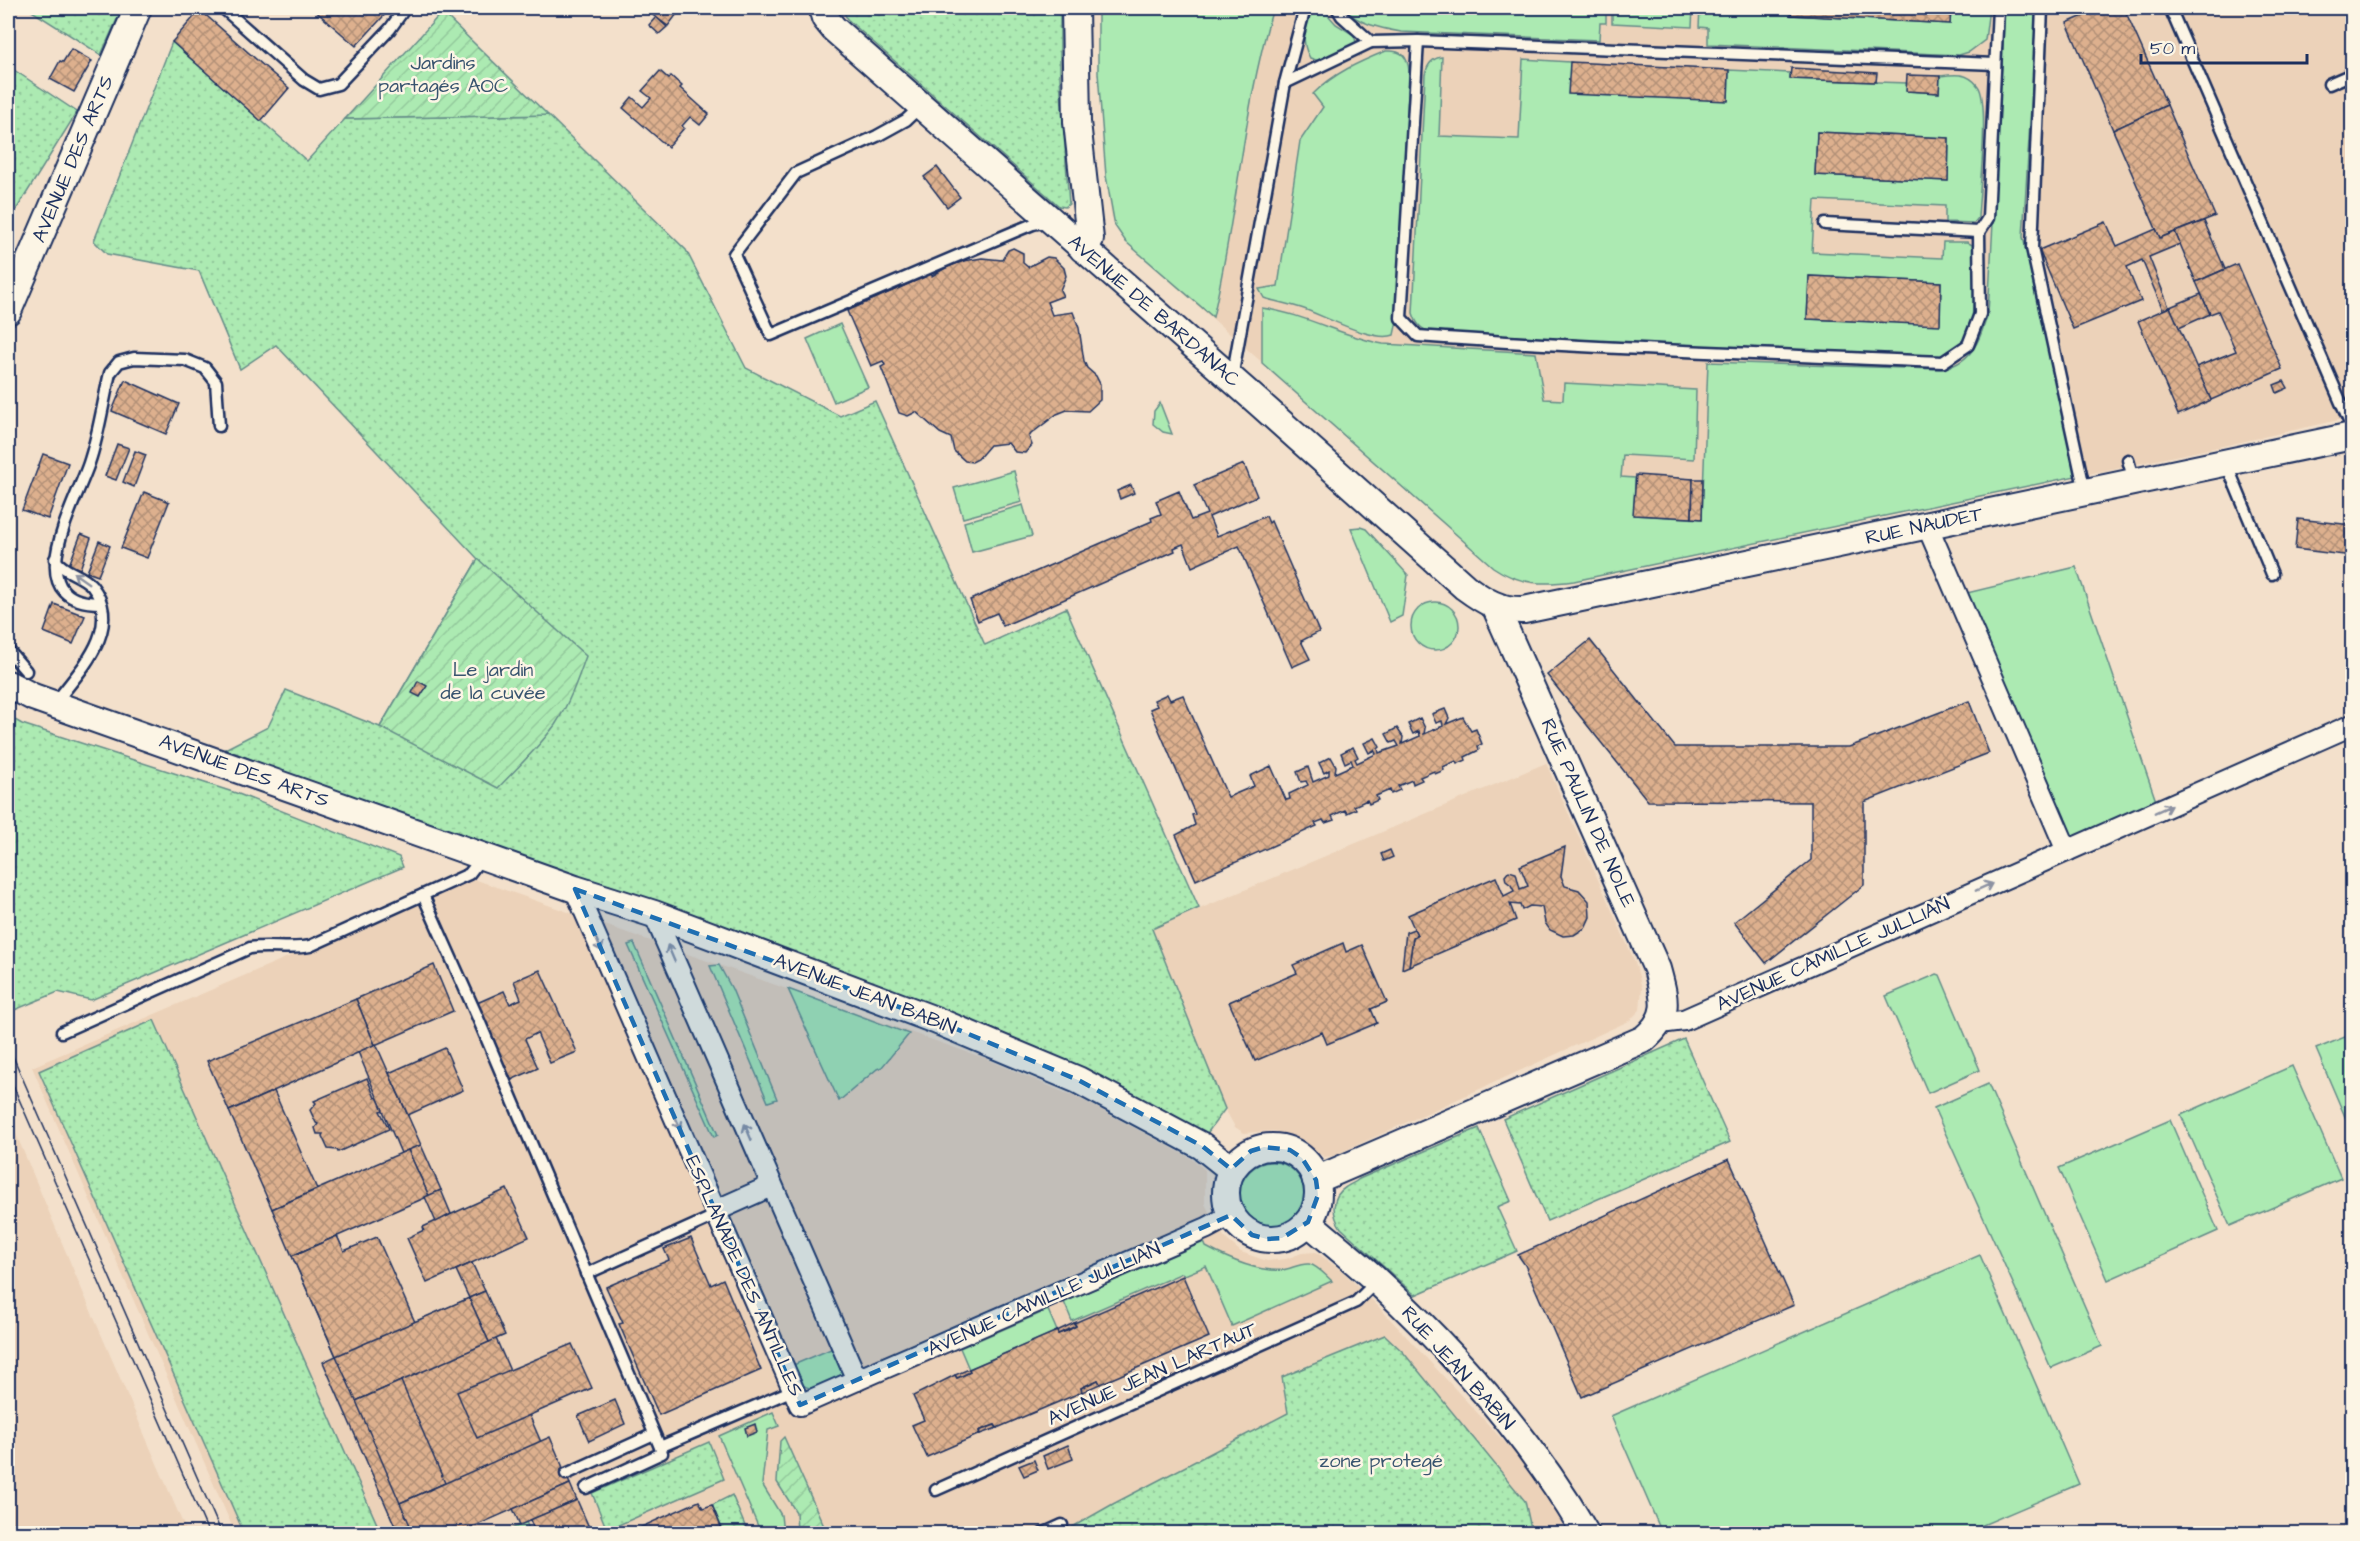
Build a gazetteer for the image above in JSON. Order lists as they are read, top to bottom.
{
  "streets": {
    "street": [
      "AVENUE DES ARTS",
      "AVENUE DE BARDANAC",
      "RUE NAUDET",
      "RUE PAULIN DE NOLE",
      "AVENUE CAMILLE JULLIAN",
      "AVENUE JEAN BABIN",
      "ESPLANADE DES ANTILLES",
      "RUE JEAN BABIN"
    ],
    "lane": ["AVENUE JEAN LARTAUT"]
  },
  "crossings": [
    ["AVENUE DES ARTS", "AVENUE JEAN BABIN"],
    ["AVENUE DE BARDANAC", "RUE NAUDET"],
    ["AVENUE DE BARDANAC", "RUE PAULIN DE NOLE"],
    ["RUE NAUDET", "RUE PAULIN DE NOLE"],
    ["RUE PAULIN DE NOLE", "AVENUE CAMILLE JULLIAN"],
    ["AVENUE CAMILLE JULLIAN", "AVENUE JEAN BABIN"],
    ["AVENUE CAMILLE JULLIAN", "ESPLANADE DES ANTILLES"],
    ["AVENUE CAMILLE JULLIAN", "RUE JEAN BABIN"],
    ["AVENUE JEAN BABIN", "ESPLANADE DES ANTILLES"],
    ["AVENUE JEAN BABIN", "RUE JEAN BABIN"],
    ["RUE JEAN BABIN", "AVENUE JEAN LARTAUT"]
  ],
  "one_way": ["AVENUE CAMILLE JULLIAN"],
  "parks": ["Jardins partagés AOC", "Le jardin de la cuvée", "zone protegé"],
  "scale_bar": "50 m"
}
